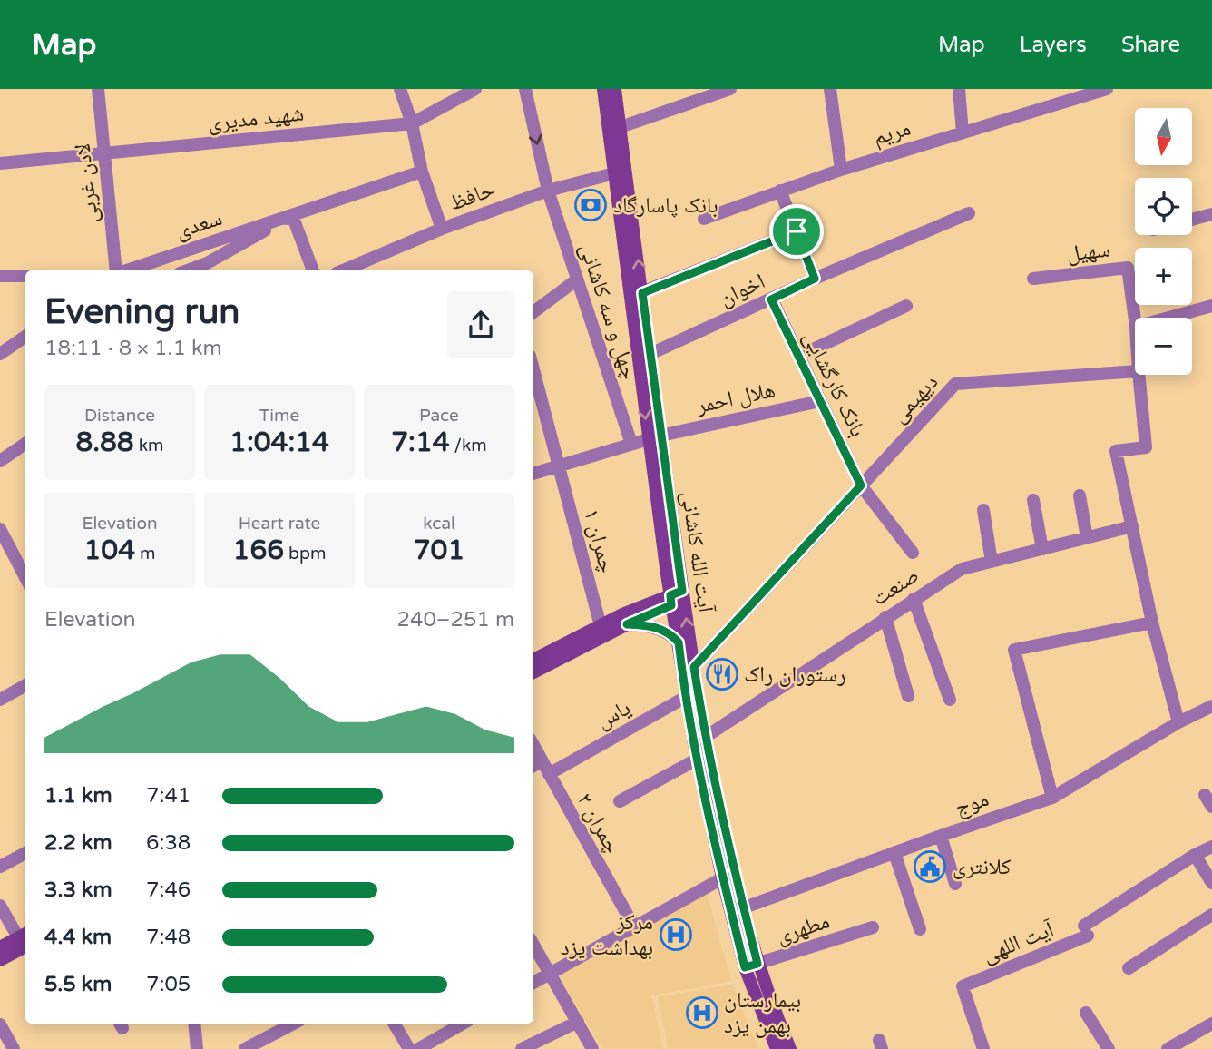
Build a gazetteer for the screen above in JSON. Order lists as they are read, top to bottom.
{
  "streets": {
    "main road": ["آیت الله کاشانی"],
    "street": [
      "شهید مدیری",
      "مریم",
      "لادن غربی",
      "حافظ",
      "سعدی",
      "سهیل",
      "اخوان",
      "چهل و سه کاشانی",
      "بانک کارگشایی",
      "هلال احمر",
      "دیهیمی",
      "چمران ۱",
      "صنعت",
      "یاس",
      "موج",
      "چمران ۲",
      "مطهری",
      "آیت اللهی"
    ]
  },
  "crossings": [
    ["شهید مدیری", "لادن غربی"],
    ["حافظ", "چهل و سه کاشانی"],
    ["حافظ", "آیت الله کاشانی"],
    ["اخوان", "بانک کارگشایی"],
    ["اخوان", "آیت الله کاشانی"],
    ["چهل و سه کاشانی", "هلال احمر"],
    ["بانک کارگشایی", "هلال احمر"],
    ["بانک کارگشایی", "دیهیمی"],
    ["هلال احمر", "چمران ۱"],
    ["هلال احمر", "آیت الله کاشانی"],
    ["دیهیمی", "آیت الله کاشانی"],
    ["آیت الله کاشانی", "صنعت"],
    ["آیت الله کاشانی", "یاس"],
    ["آیت الله کاشانی", "موج"],
    ["آیت الله کاشانی", "مطهری"],
    ["یاس", "چمران ۲"]
  ],
  "places": {
    "bank": ["بانک پاسارگاد"],
    "restaurant": ["رستوران راک"],
    "public building": ["کلانتری"],
    "hospital": ["مرکز بهداشت یزد", "بیمارستان بهمن یزد"]
  },
  "north": "bottom",
  "page": {
    "header": "Map",
    "nav": ["Map", "Layers", "Share"],
    "map_buttons": ["+", "−"],
    "heading": ["Evening run", "18:11 · 8 × 1.1 km"],
    "stats": [
      ["Distance", "8.88 km"],
      ["Time", "1:04:14"],
      ["Pace", "7:14 /km"],
      ["Elevation", "104 m"],
      ["Heart rate", "166 bpm"],
      ["kcal", "701"]
    ],
    "chart": ["Elevation", "240–251 m"],
    "list": [
      {
        "name": "1.1 km",
        "note": "7:41"
      },
      {
        "name": "2.2 km",
        "note": "6:38"
      },
      {
        "name": "3.3 km",
        "note": "7:46"
      },
      {
        "name": "4.4 km",
        "note": "7:48"
      },
      {
        "name": "5.5 km",
        "note": "7:05"
      }
    ]
  }
}
